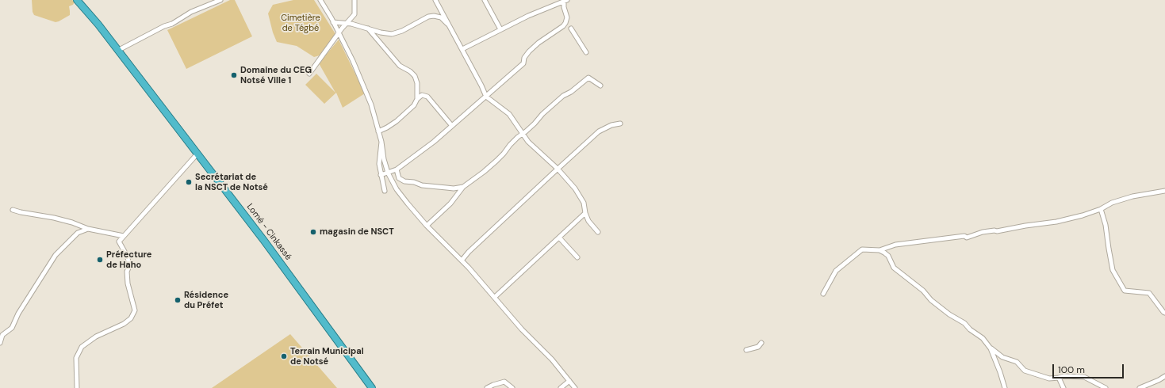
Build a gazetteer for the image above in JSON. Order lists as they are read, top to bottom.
{
  "streets": {
    "highway": ["Lomé - Cinkassé"]
  },
  "parks": ["Cimetière de Tégbé"],
  "places": [
    "Domaine du CEG Notsé Ville 1",
    "Secrétariat de la NSCT de Notsé",
    "magasin de NSCT",
    "Préfecture de Haho",
    "Résidence du Préfet",
    "Terrain Municipal de Notsé"
  ],
  "scale_bar": "100 m"
}
